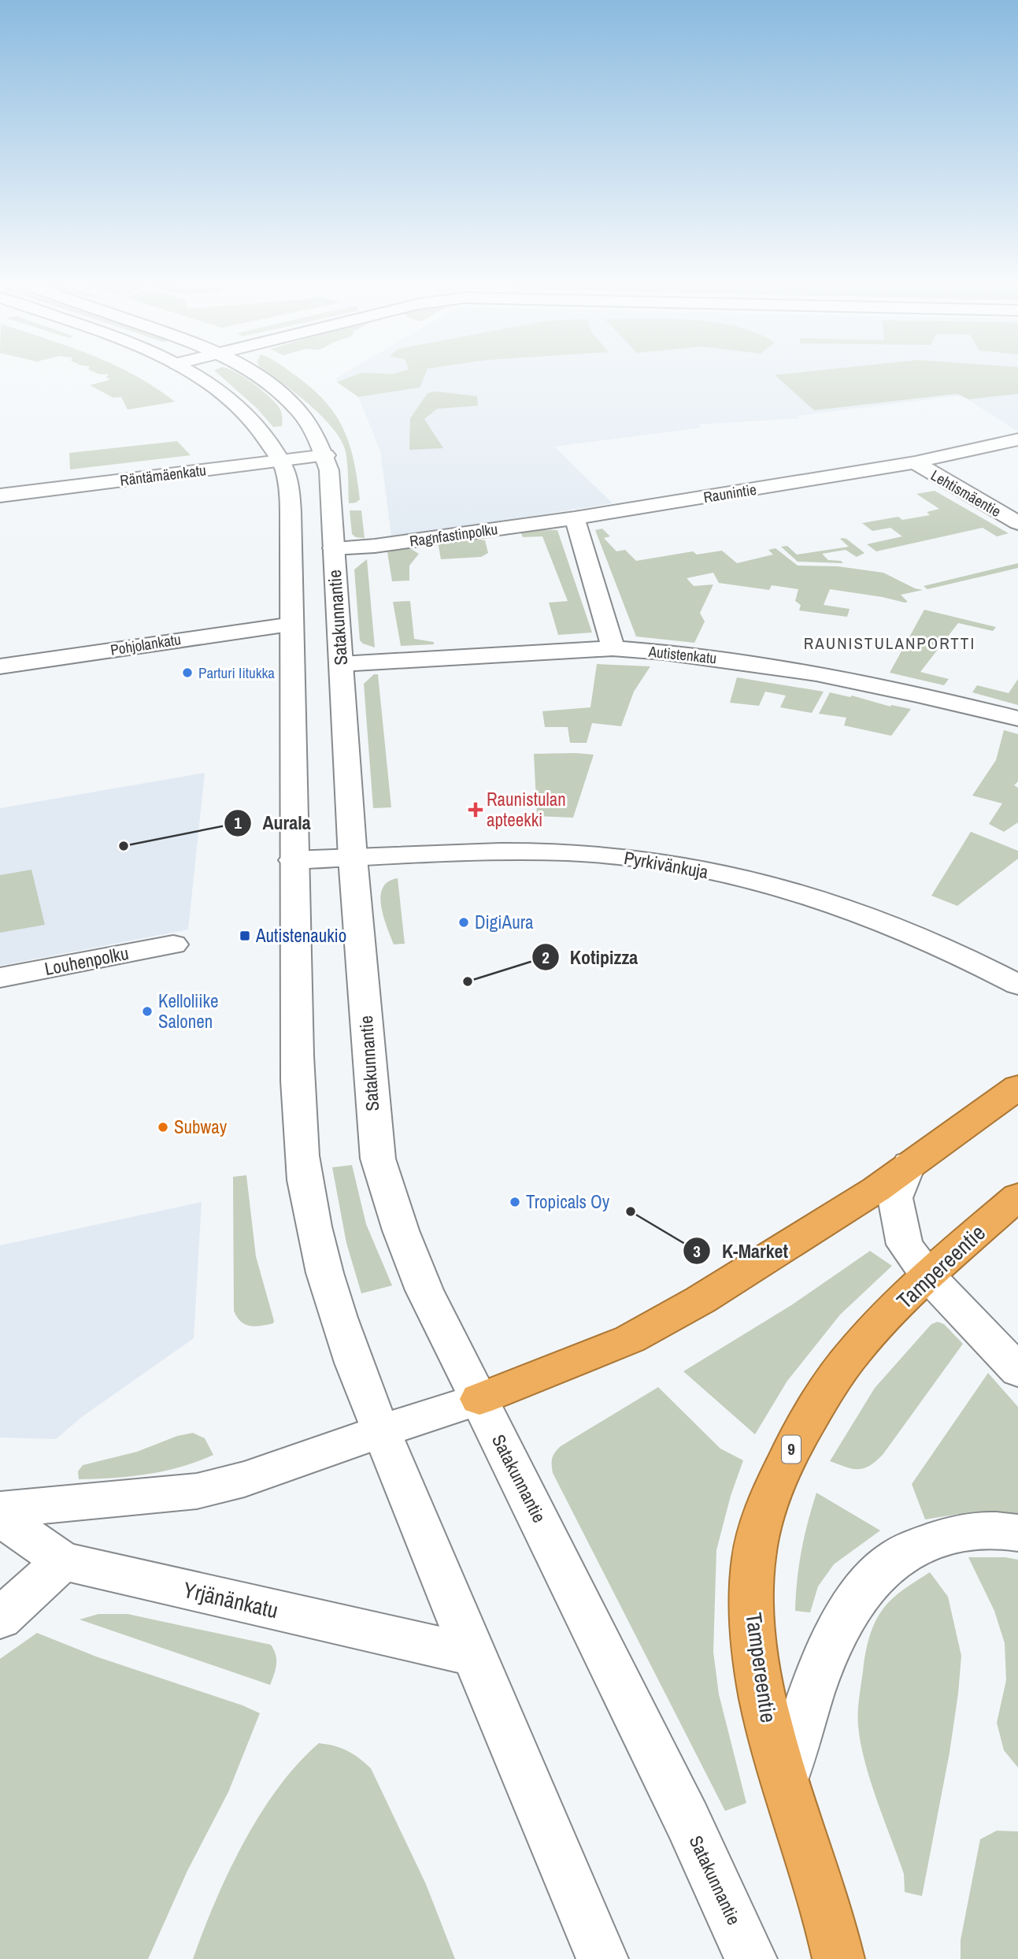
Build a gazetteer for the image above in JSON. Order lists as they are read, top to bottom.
{
  "streets": {
    "highway": ["Tampereentie", "9"],
    "main road": [
      "Räntämäenkatu",
      "Raunintie",
      "Lehtismäentie",
      "Ragnfastinpolku",
      "Satakunnantie",
      "Pohjolankatu",
      "Autistenkatu",
      "Pyrkivänkuja",
      "Louhenpolku",
      "Yrjänänkatu"
    ]
  },
  "crossings": [
    ["Räntämäenkatu", "Satakunnantie"],
    ["Raunintie", "Lehtismäentie"],
    ["Raunintie", "Ragnfastinpolku"],
    ["Ragnfastinpolku", "Satakunnantie"],
    ["Satakunnantie", "Autistenkatu"],
    ["Satakunnantie", "Pyrkivänkuja"]
  ],
  "districts": ["RAUNISTULANPORTTI"],
  "places": {
    "other": [
      "Parturi Iitukka",
      "Aurala",
      "DigiAura",
      "Kotipizza",
      "Kelloliike Salonen",
      "Subway",
      "Tropicals Oy",
      "K-Market"
    ],
    "health": ["Raunistulan apteekki"],
    "transit": ["Autistenaukio"]
  }
}
